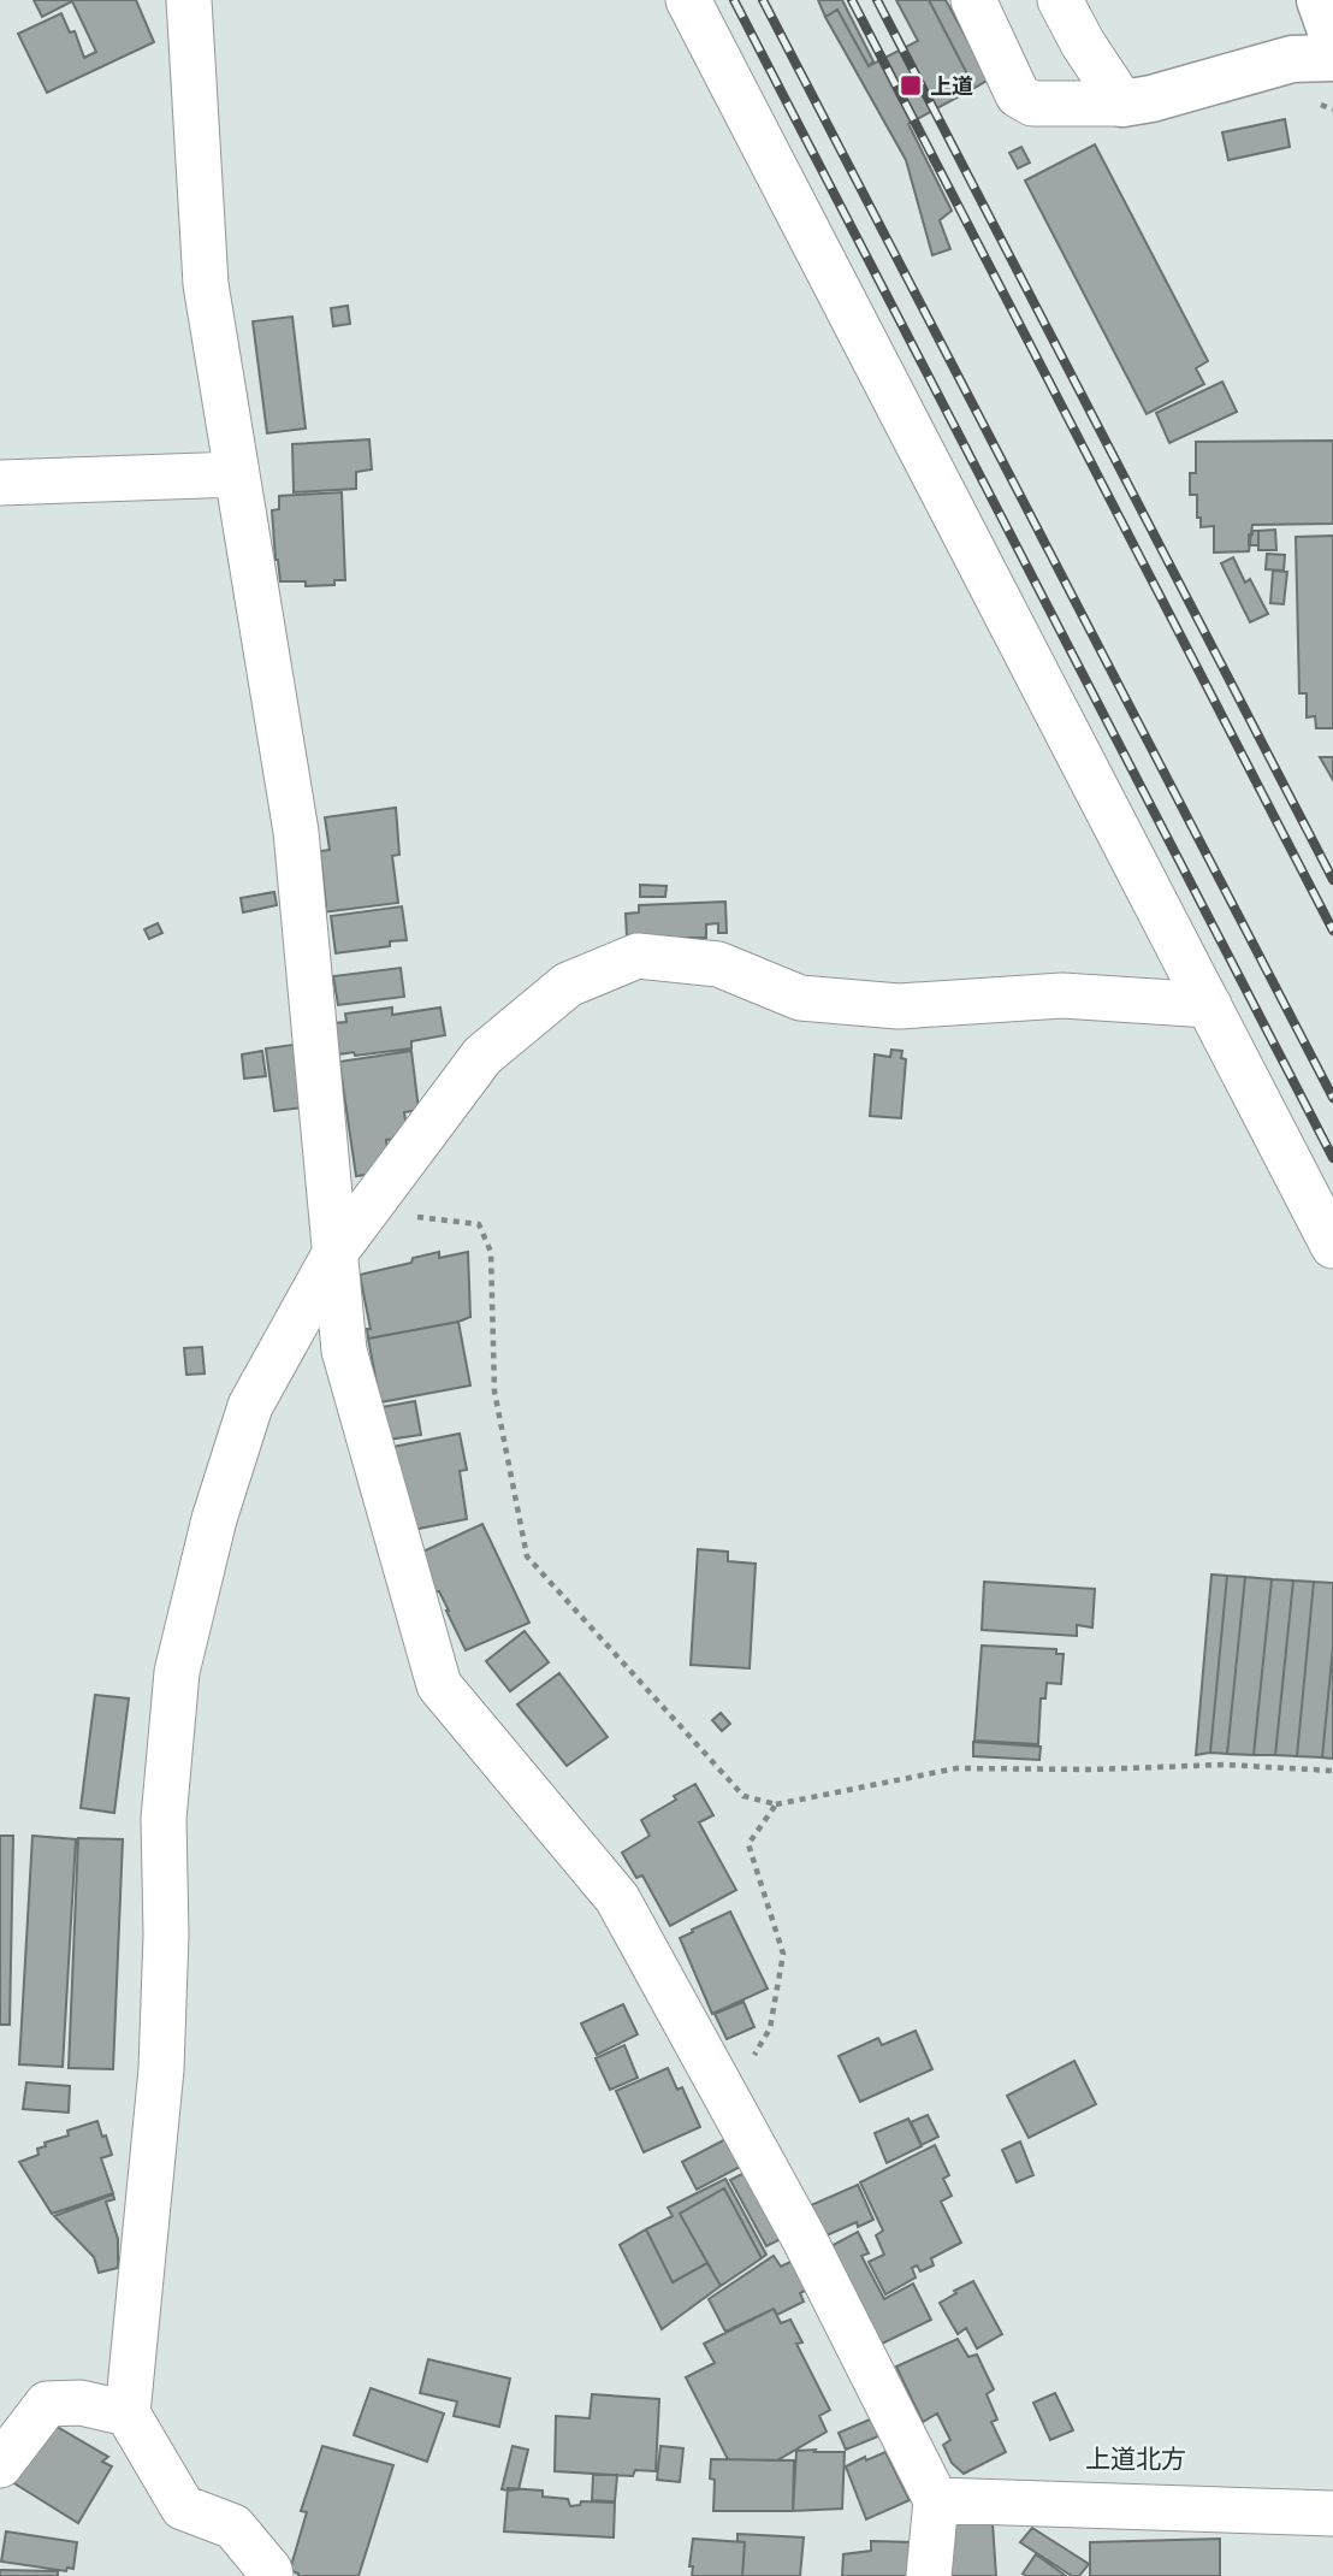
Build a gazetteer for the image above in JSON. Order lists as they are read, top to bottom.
{
  "districts": ["上道北方"],
  "places": {
    "transit": ["上道"]
  }
}
